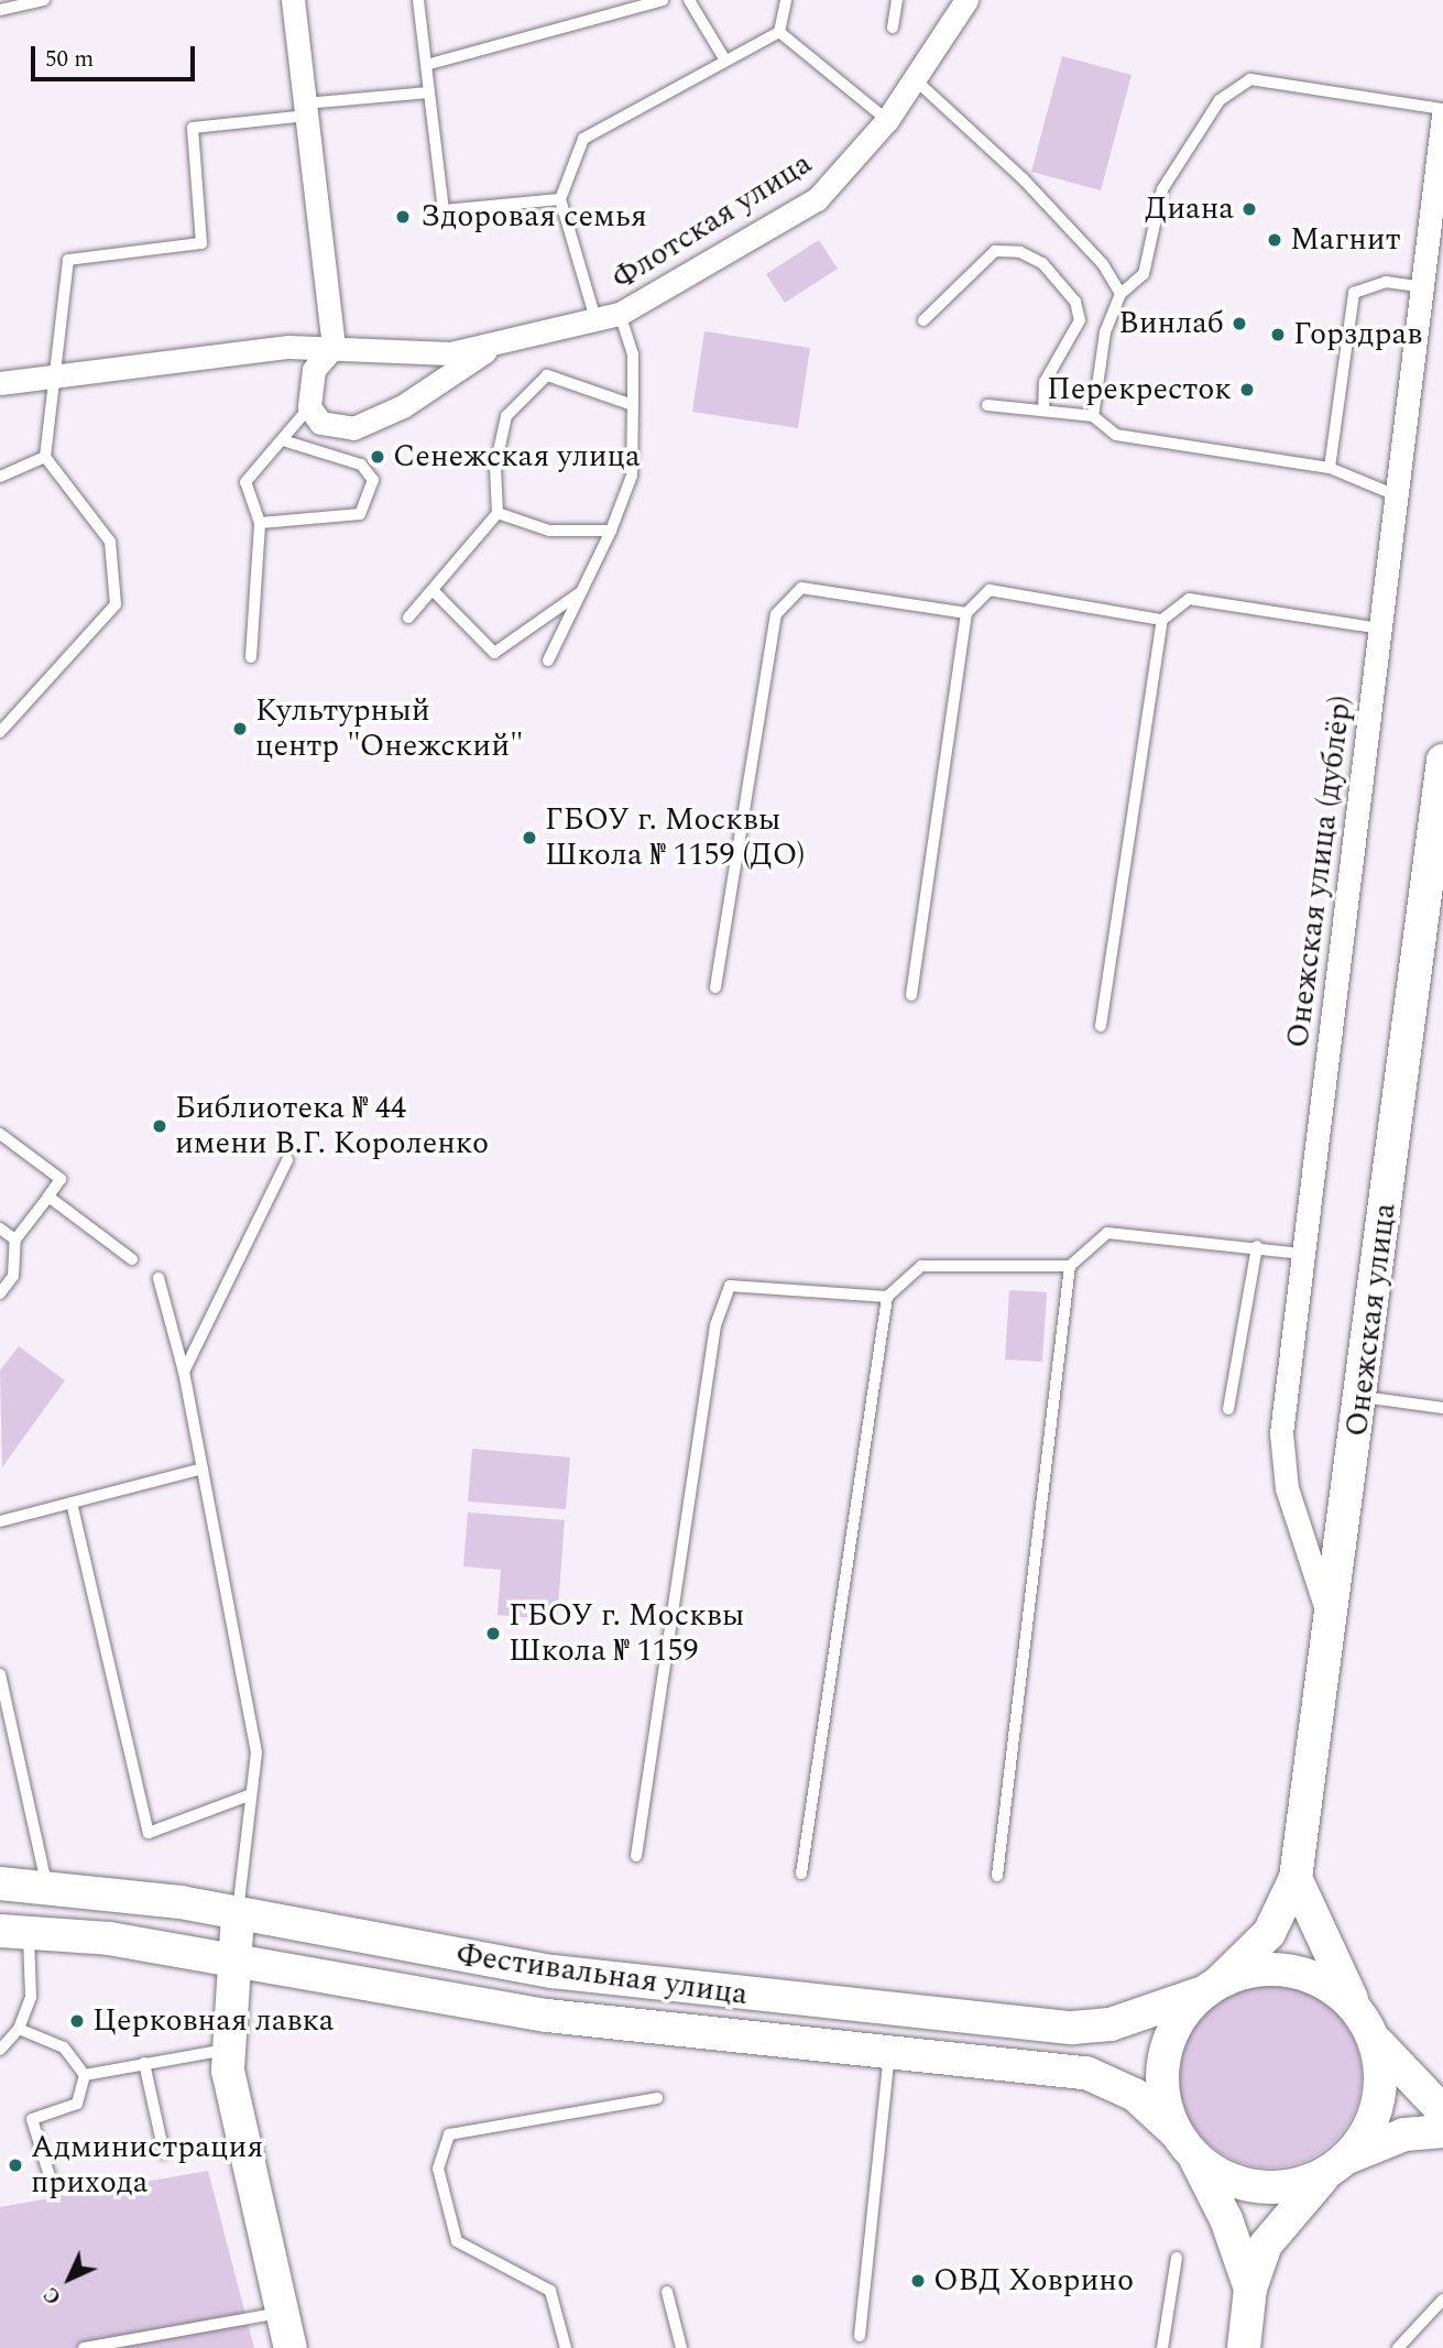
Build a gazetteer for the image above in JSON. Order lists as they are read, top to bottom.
{
  "streets": {
    "main road": ["Онежская улица", "Фестивальная улица"],
    "street": ["Флотская улица", "Онежская улица (дублёр)"]
  },
  "crossings": [
    ["Онежская улица (дублёр)", "Онежская улица"],
    ["Онежская улица", "Фестивальная улица"]
  ],
  "places": [
    "Диана",
    "Здоровая семья",
    "Магнит",
    "Винлаб",
    "Горздрав",
    "Перекресток",
    "Сенежская улица",
    "Культурный центр \"Онежский\"",
    "ГБОУ г. Москвы Школа № 1159 (ДО)",
    "Библиотека № 44 имени В.Г. Короленко",
    "ГБОУ г. Москвы Школа № 1159",
    "Церковная лавка",
    "Администрация прихода",
    "ОВД Ховрино"
  ],
  "scale_bar": "50 m",
  "north": "bottom left"
}
